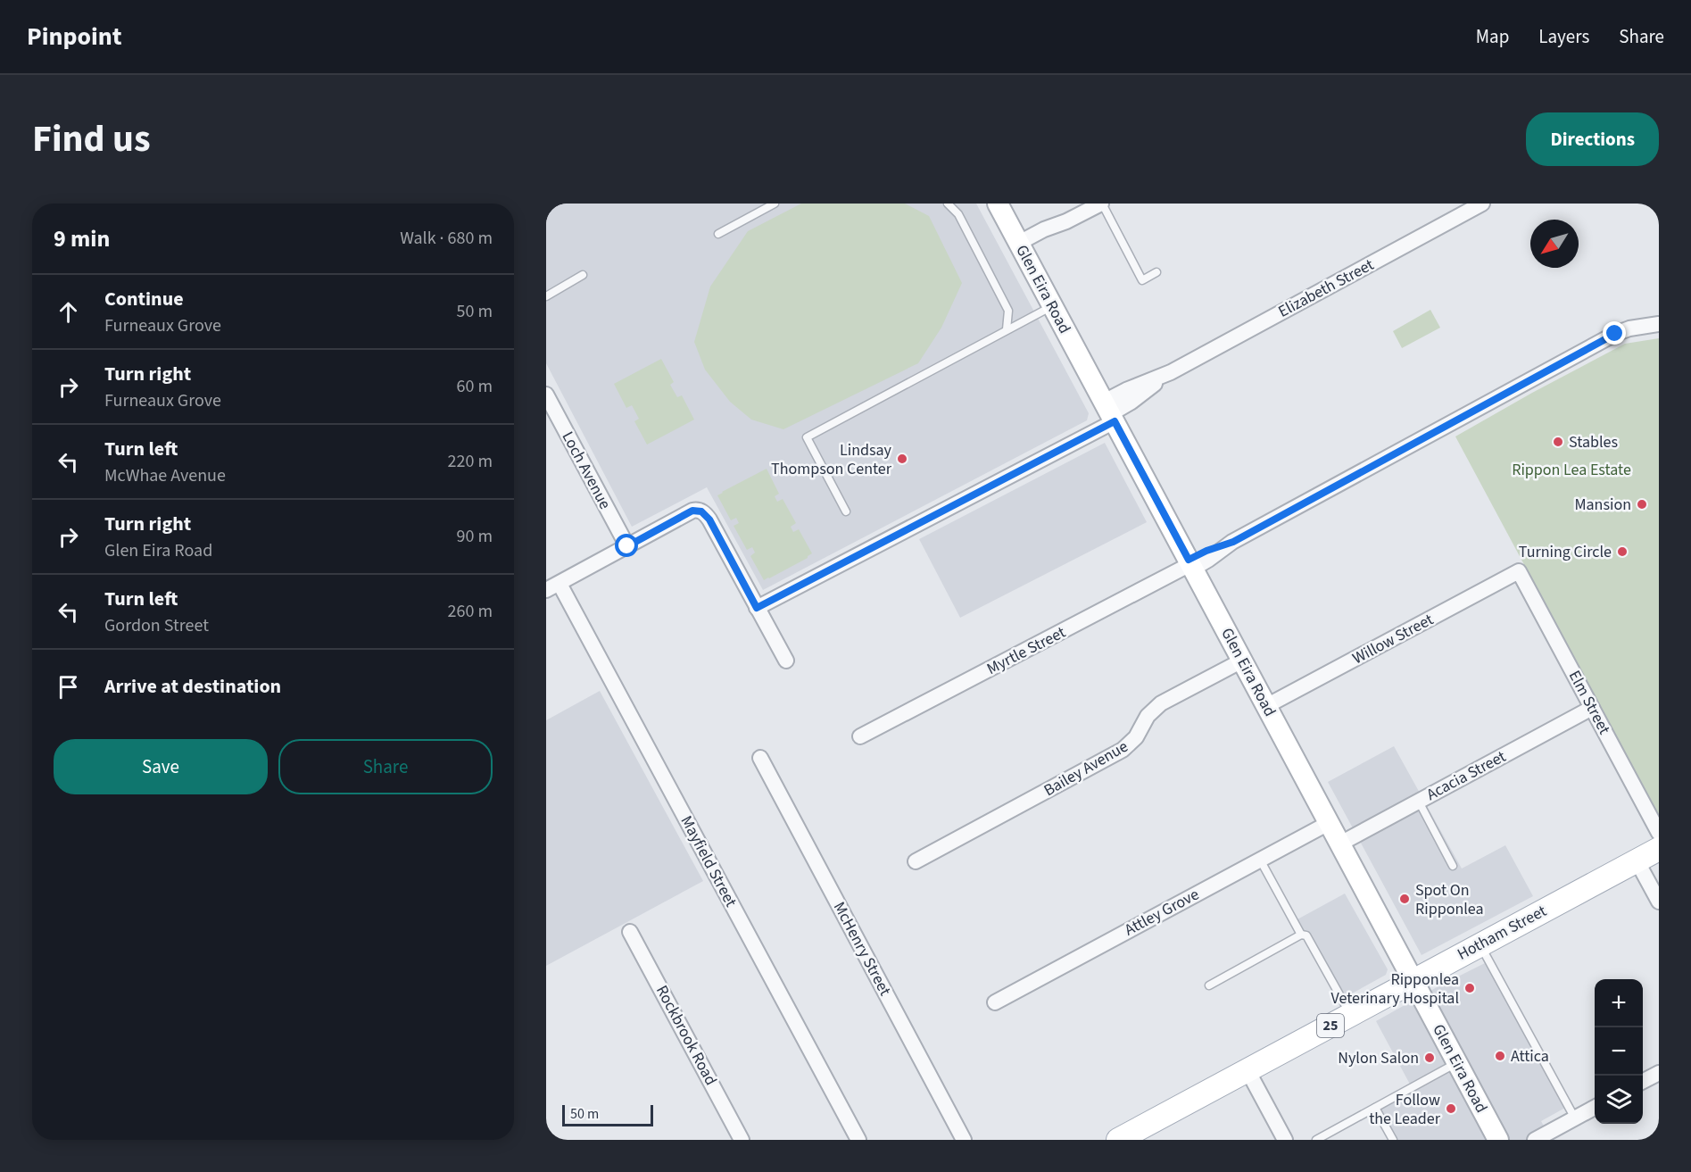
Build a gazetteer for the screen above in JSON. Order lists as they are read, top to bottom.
{
  "streets": {
    "main road": ["Glen Eira Road", "Hotham Street", "25"],
    "street": [
      "Elizabeth Street",
      "Loch Avenue",
      "Willow Street",
      "Myrtle Street",
      "Elm Street",
      "Bailey Avenue",
      "Acacia Street",
      "Mayfield Street",
      "Attley Grove",
      "McHenry Street",
      "Rockbrook Road"
    ]
  },
  "crossings": [
    ["Elizabeth Street", "Glen Eira Road"],
    ["Glen Eira Road", "Willow Street"],
    ["Glen Eira Road", "Myrtle Street"],
    ["Glen Eira Road", "Bailey Avenue"],
    ["Glen Eira Road", "Acacia Street"],
    ["Glen Eira Road", "Attley Grove"],
    ["Glen Eira Road", "Hotham Street"],
    ["Willow Street", "Elm Street"],
    ["Elm Street", "Acacia Street"]
  ],
  "parks": ["Rippon Lea Estate"],
  "places": [
    "Stables",
    "Lindsay Thompson Center",
    "Mansion",
    "Turning Circle",
    "Spot On Ripponlea",
    "Ripponlea Veterinary Hospital",
    "Attica",
    "Nylon Salon",
    "Follow the Leader"
  ],
  "scale_bar": "50 m",
  "north": "bottom left",
  "page": {
    "header": "Pinpoint",
    "nav": ["Map", "Layers", "Share"],
    "title": "Find us",
    "buttons": [
      "Directions",
      ["Save", "Share"]
    ],
    "heading": ["9 min", "Walk · 680 m"],
    "list": [
      ["Continue", "Furneaux Grove", "50 m"],
      ["Turn right", "Furneaux Grove", "60 m"],
      ["Turn left", "McWhae Avenue", "220 m"],
      ["Turn right", "Glen Eira Road", "90 m"],
      ["Turn left", "Gordon Street", "260 m"],
      "Arrive at destination"
    ],
    "map_buttons": ["+", "−"],
    "scale": "50 m"
  }
}
